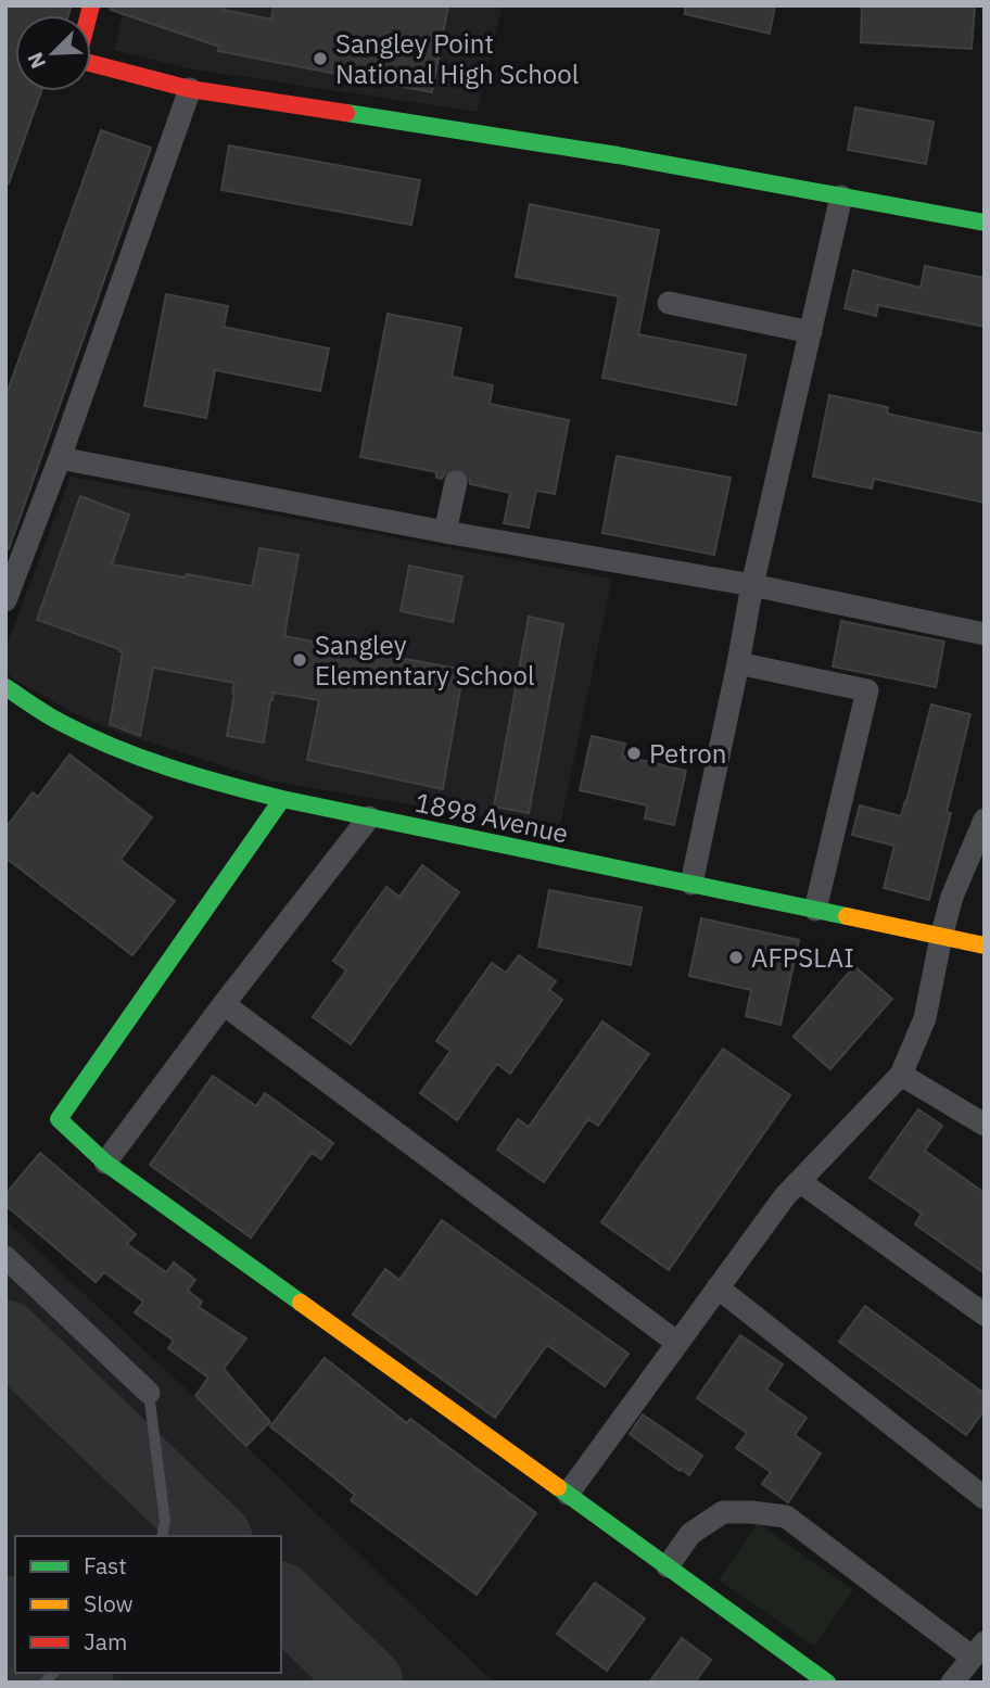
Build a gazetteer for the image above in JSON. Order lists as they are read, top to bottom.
{
  "streets": {
    "street": ["1898 Avenue"]
  },
  "places": [
    "Sangley Point National High School",
    "Sangley Elementary School",
    "Petron",
    "AFPSLAI"
  ],
  "legend": ["Fast", "Slow", "Jam"],
  "north": "bottom left"
}
